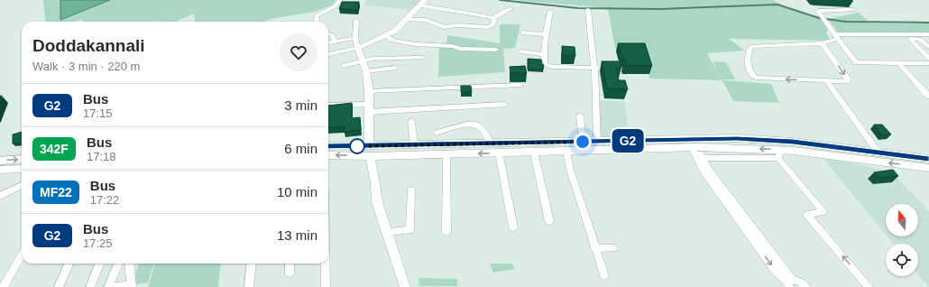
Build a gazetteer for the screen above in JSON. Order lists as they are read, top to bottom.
{
  "lines": ["bus line G2"],
  "north": "top",
  "page": {
    "on_map": "G2",
    "heading": ["Doddakannali", "Walk · 3 min · 220 m"],
    "list": [
      {
        "mark": "G2",
        "name": "Bus",
        "note": "17:15",
        "value": "3 min"
      },
      {
        "mark": "342F",
        "name": "Bus",
        "note": "17:18",
        "value": "6 min"
      },
      {
        "mark": "MF22",
        "name": "Bus",
        "note": "17:22",
        "value": "10 min"
      },
      {
        "mark": "G2",
        "name": "Bus",
        "note": "17:25",
        "value": "13 min"
      }
    ]
  }
}
